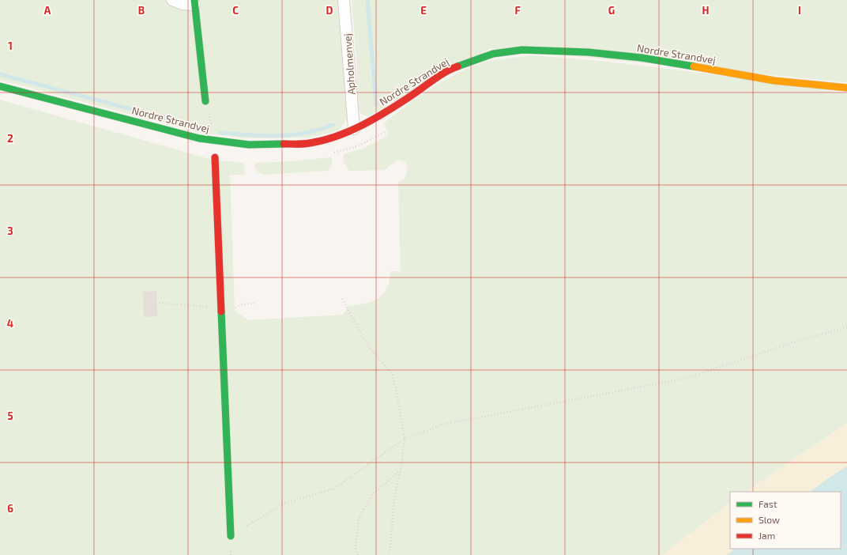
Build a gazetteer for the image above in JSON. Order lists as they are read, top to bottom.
{
  "streets": {
    "street": ["Nordre Strandvej", "Apholmenvej"]
  },
  "crossings": [
    ["Nordre Strandvej", "Apholmenvej"]
  ],
  "legend": ["Fast", "Slow", "Jam"],
  "grid": {
    "columns": [
      "A",
      "B",
      "C",
      "D",
      "E",
      "F",
      "G",
      "H",
      "I"
    ],
    "rows": [
      "1",
      "2",
      "3",
      "4",
      "5",
      "6"
    ]
  }
}
